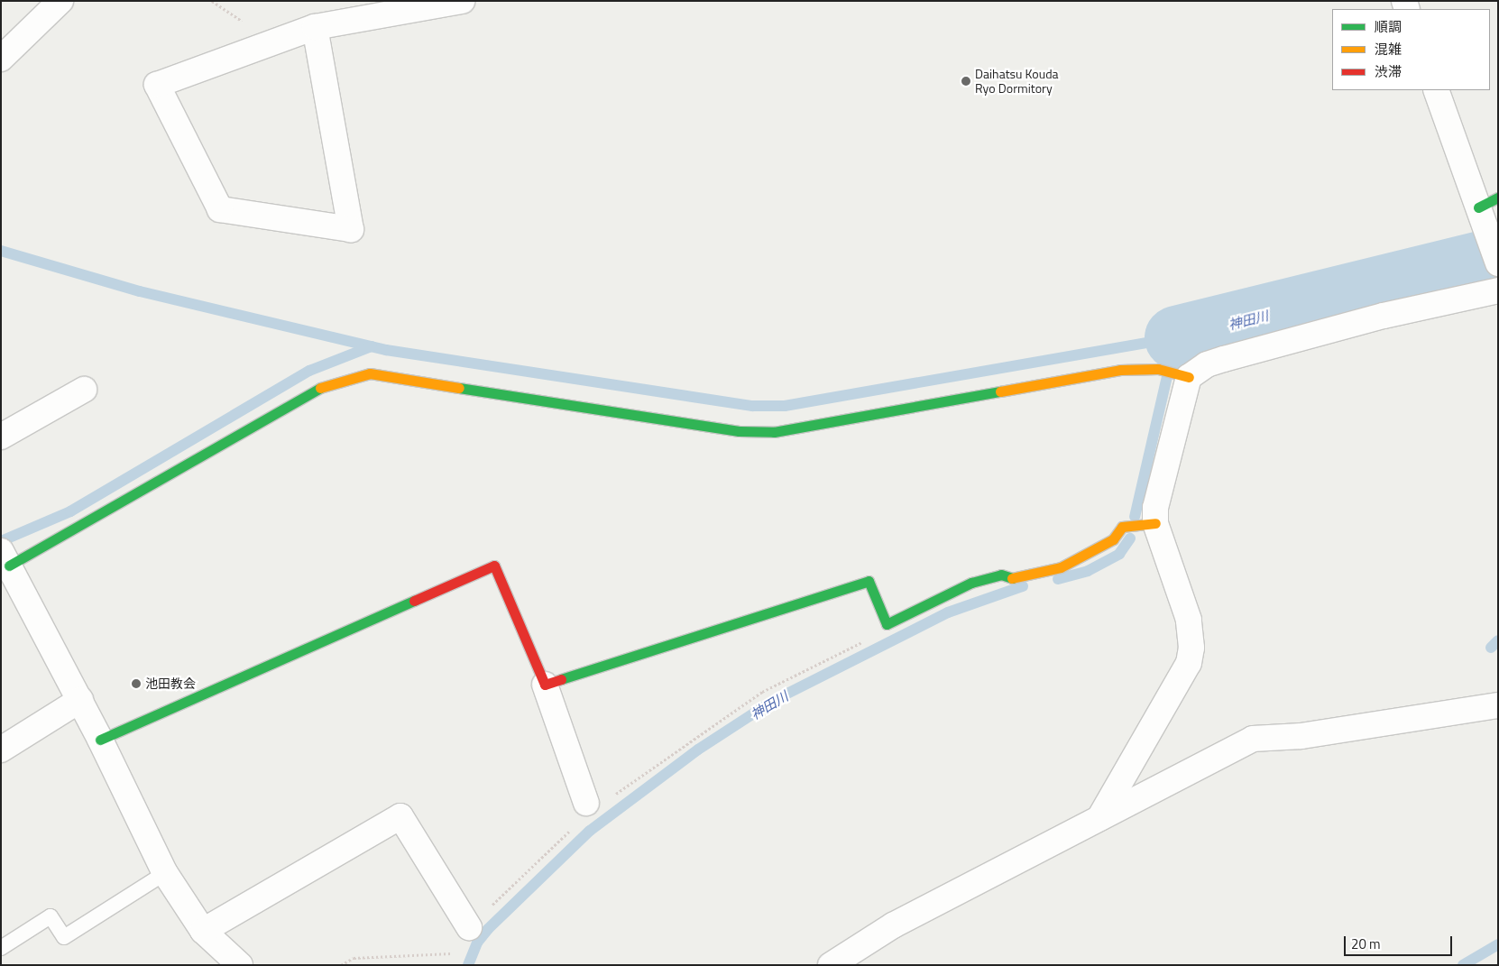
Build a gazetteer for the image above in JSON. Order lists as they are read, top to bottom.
{
  "water": ["神田川"],
  "places": ["Daihatsu Kouda Ryo Dormitory", "池田教会"],
  "legend": ["順調", "混雑", "渋滞"],
  "scale_bar": "20 m"
}
